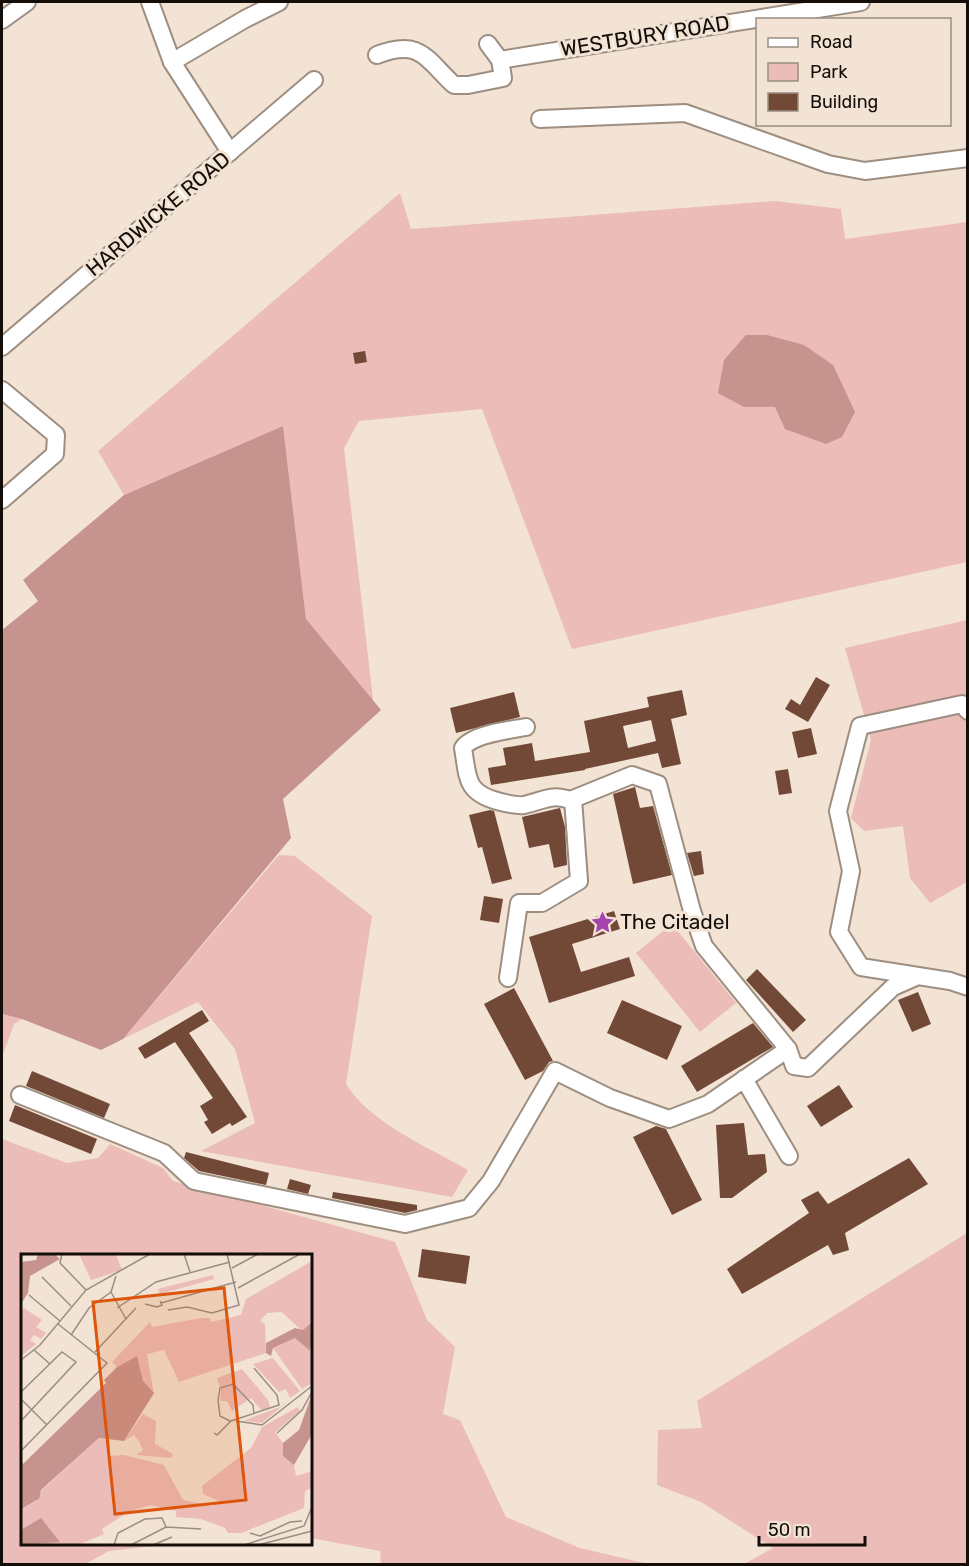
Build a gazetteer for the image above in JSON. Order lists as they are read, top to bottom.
{
  "streets": {
    "street": ["WESTBURY ROAD", "HARDWICKE ROAD"]
  },
  "places": {
    "place": ["The Citadel"]
  },
  "legend": ["Road", "Park", "Building"],
  "scale_bar": "50 m"
}
